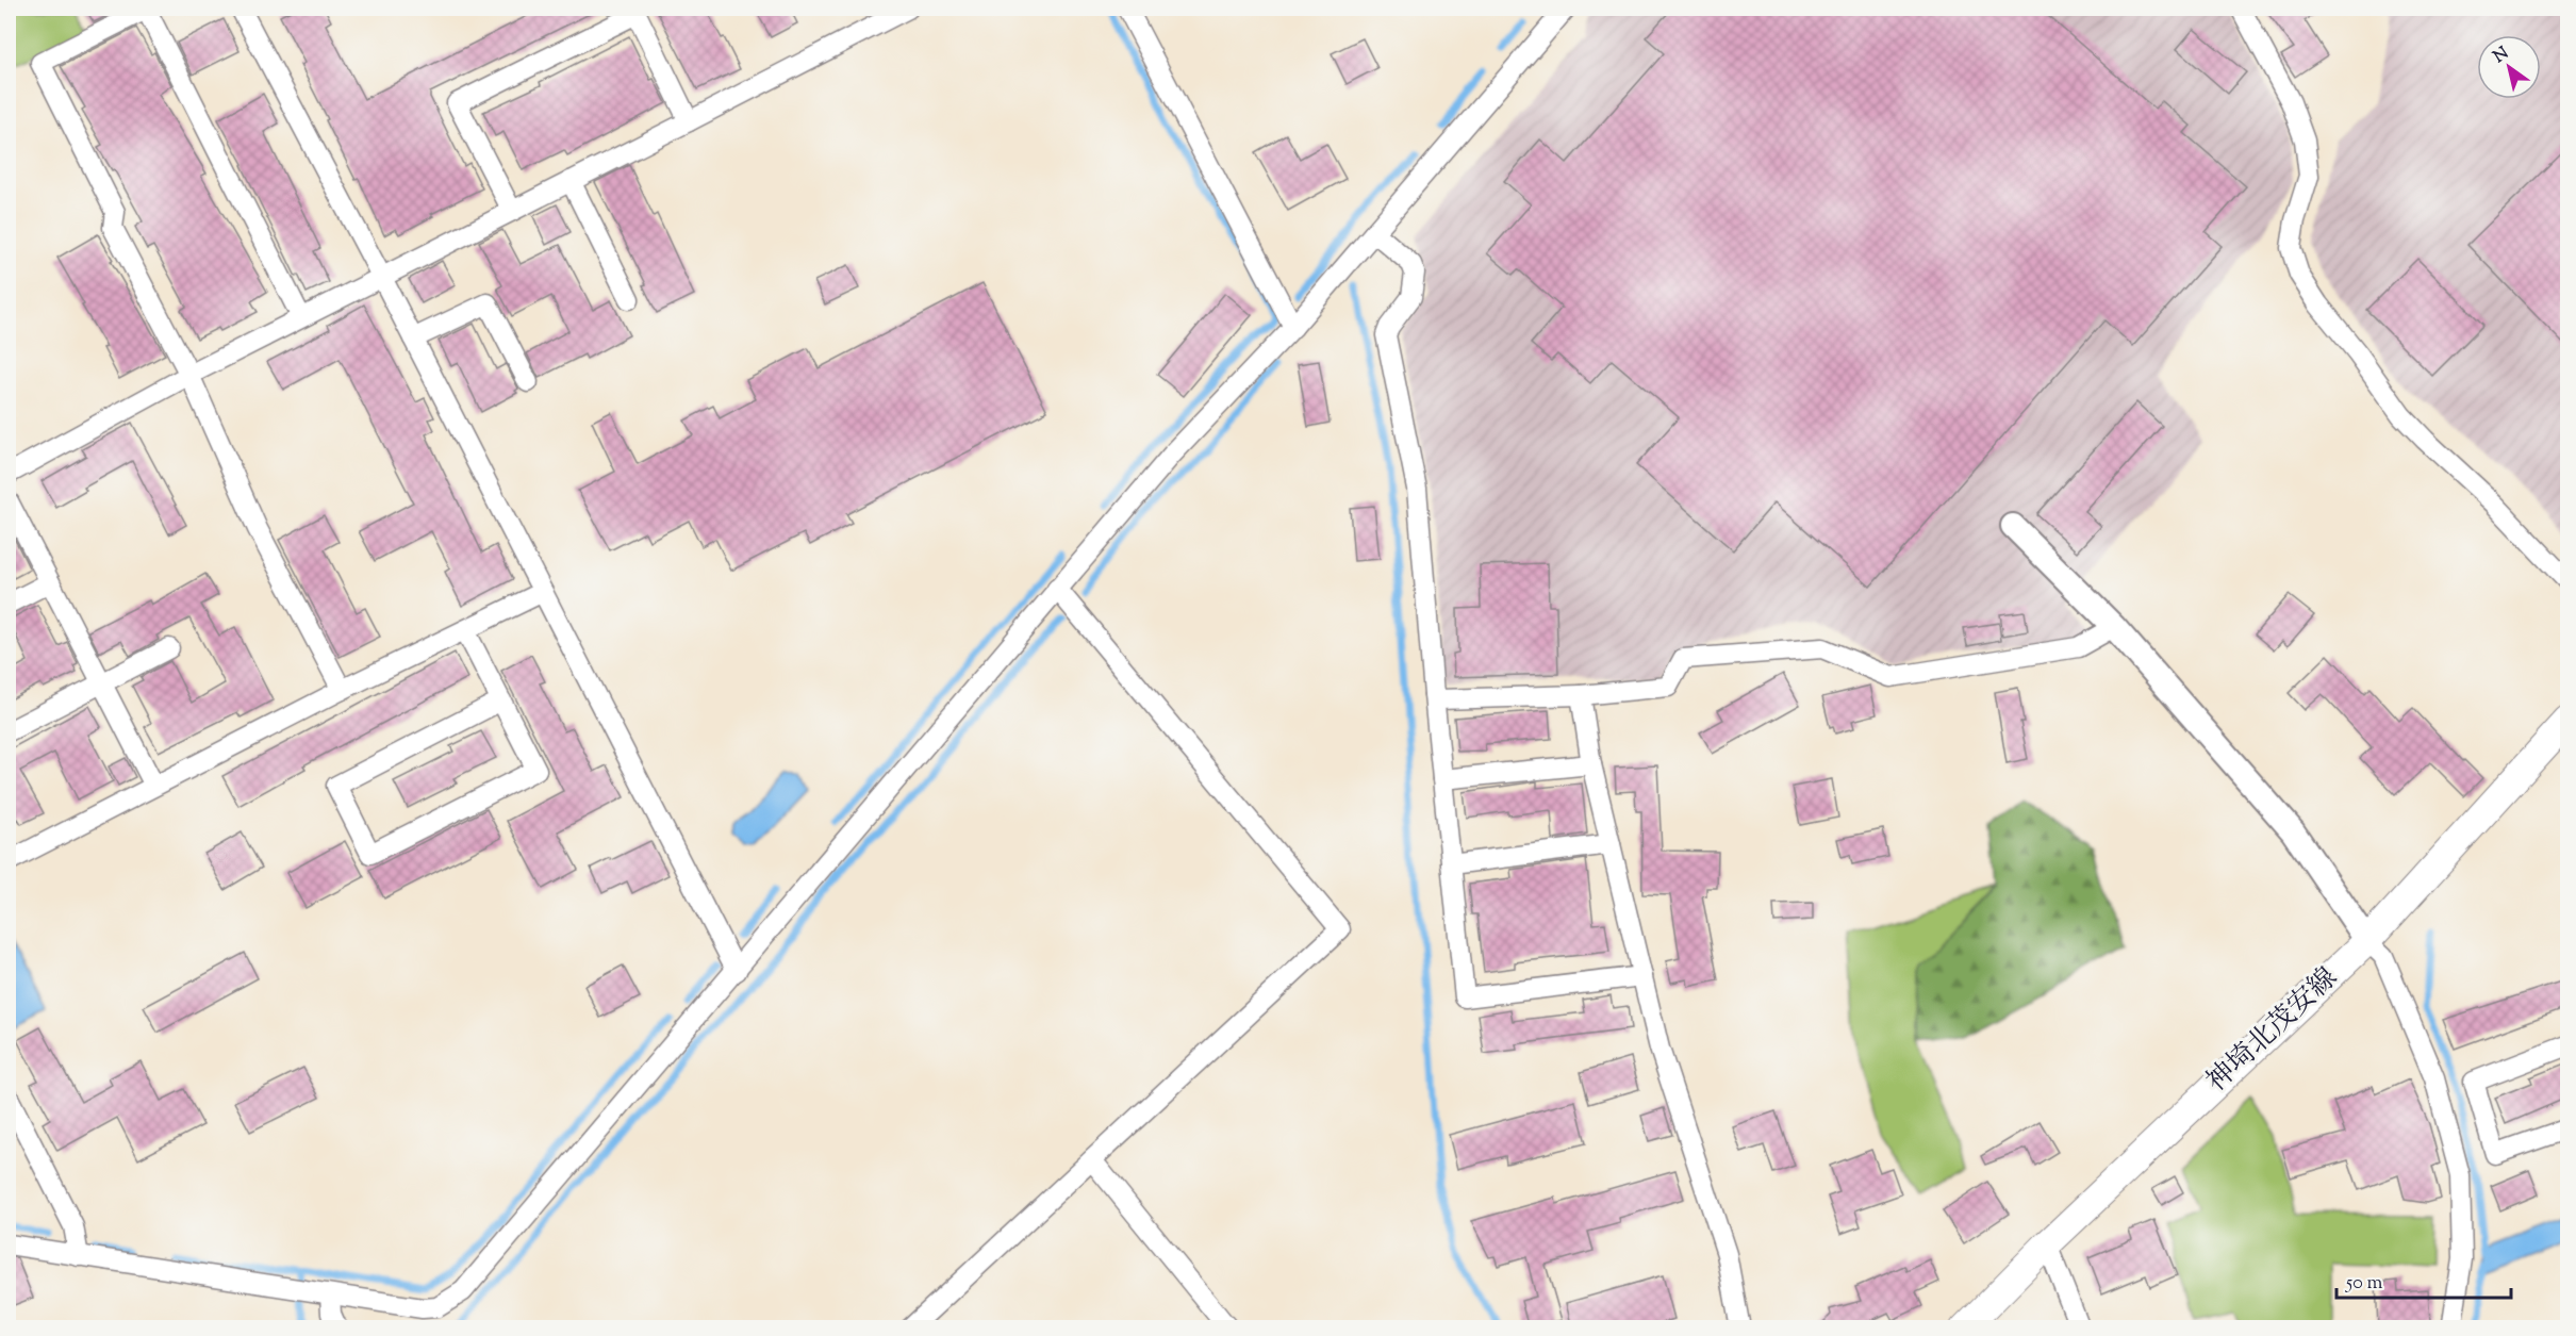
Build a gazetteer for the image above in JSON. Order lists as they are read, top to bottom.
{
  "streets": {
    "main road": ["神埼北茂安線"]
  },
  "scale_bar": "50 m",
  "north": "top left"
}
